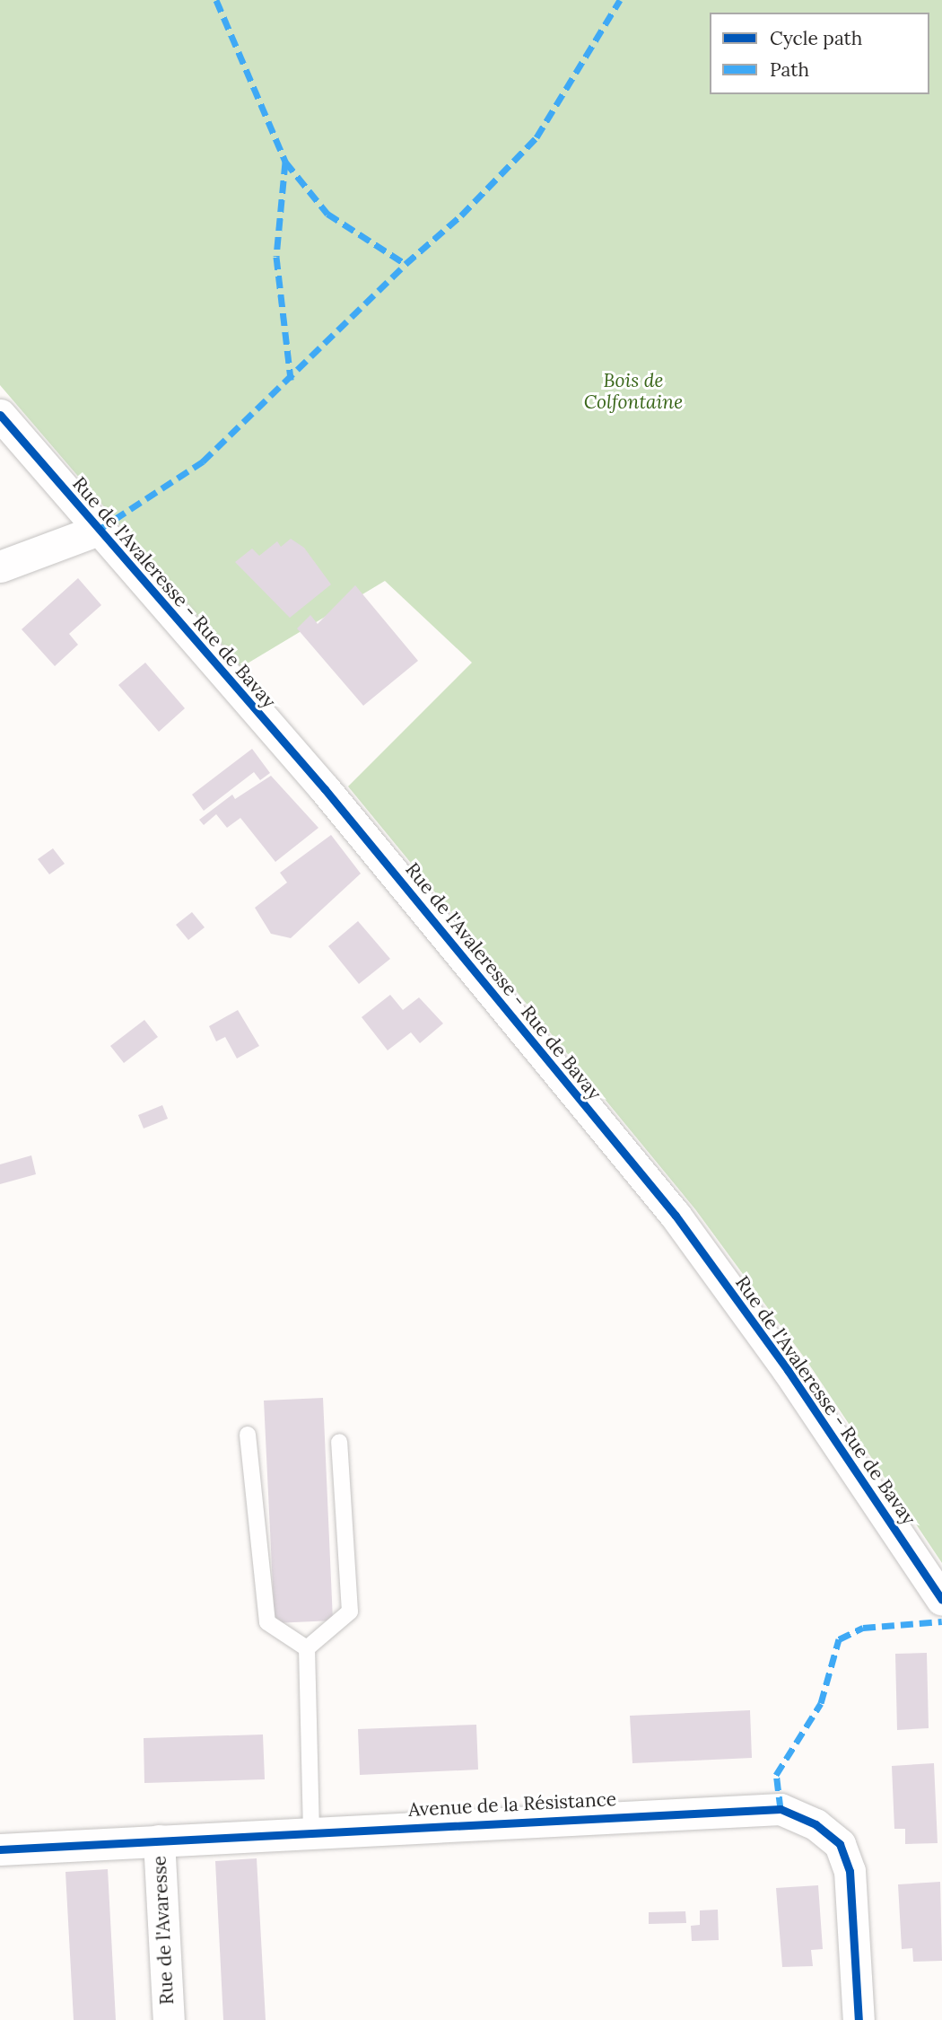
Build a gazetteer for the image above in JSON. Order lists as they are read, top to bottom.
{
  "streets": {
    "street": ["Rue de l'Avaleresse - Rue de Bavay", "Avenue de la Résistance", "Rue de l'Avaresse"]
  },
  "crossings": [
    ["Avenue de la Résistance", "Rue de l'Avaresse"]
  ],
  "parks": ["Bois de Colfontaine"],
  "legend": ["Cycle path", "Path"]
}
